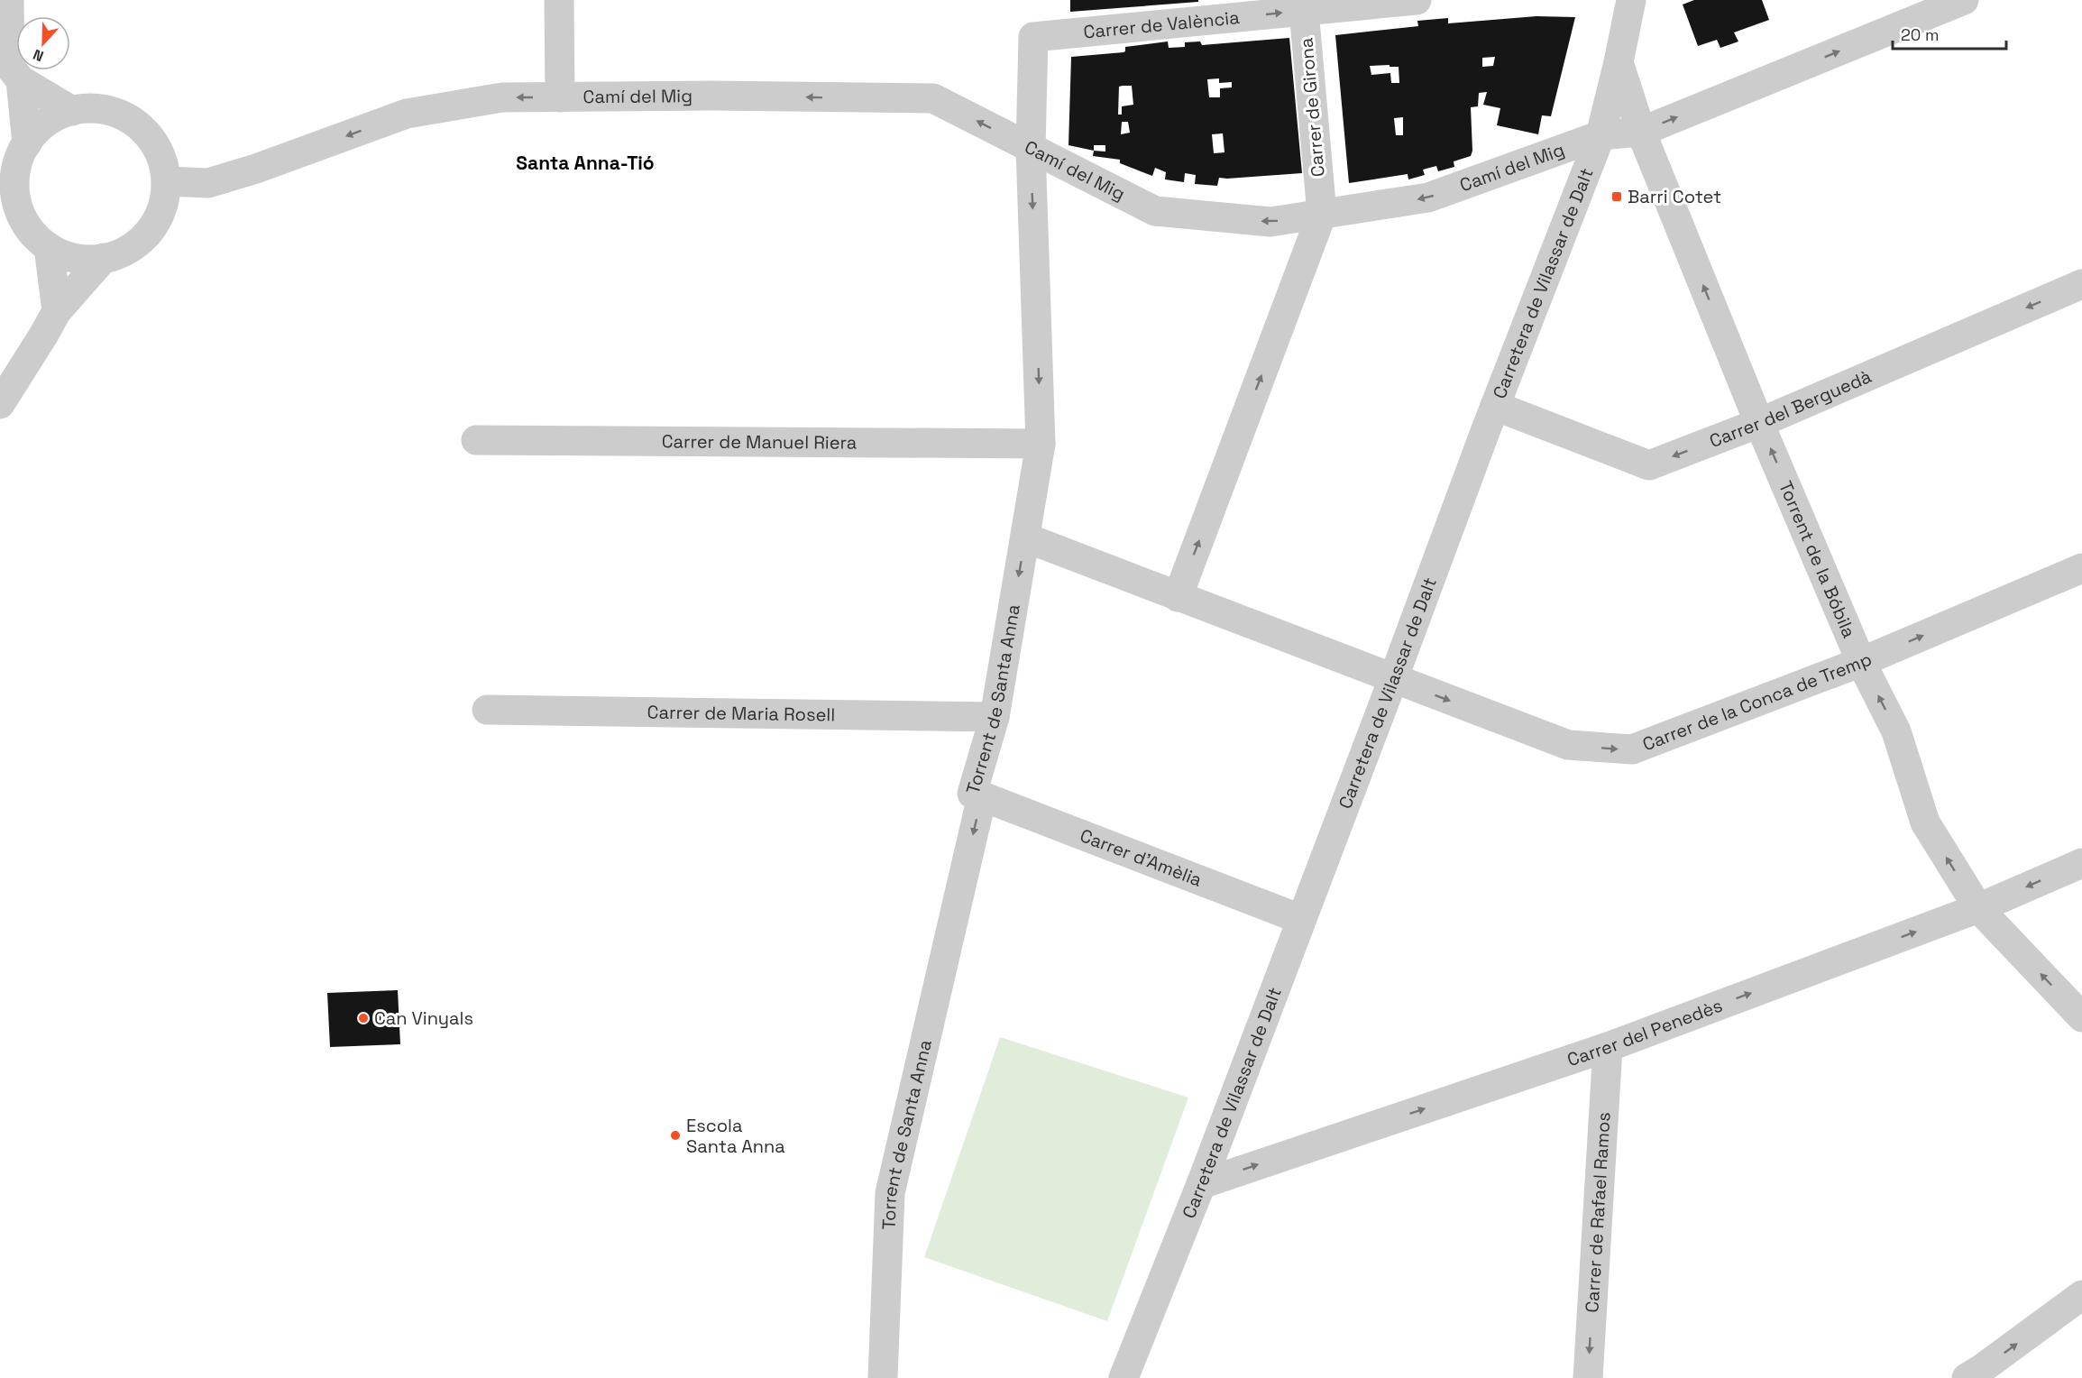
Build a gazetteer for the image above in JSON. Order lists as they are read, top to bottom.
{
  "streets": {
    "street": [
      "Carrer de València",
      "Camí del Mig",
      "Carrer de Girona",
      "Carretera de Vilassar de Dalt",
      "Carrer del Berguedà",
      "Carrer de Manuel Riera",
      "Torrent de la Bóbila",
      "Torrent de Santa Anna",
      "Carrer de la Conca de Tremp",
      "Carrer de Maria Rosell",
      "Carrer d'Amèlia",
      "Carrer del Penedès",
      "Carrer de Rafael Ramos"
    ]
  },
  "crossings": [
    ["Carrer de València", "Carrer de Girona"],
    ["Carrer de València", "Torrent de Santa Anna"],
    ["Camí del Mig", "Carrer de Girona"],
    ["Camí del Mig", "Carretera de Vilassar de Dalt"],
    ["Camí del Mig", "Torrent de la Bóbila"],
    ["Camí del Mig", "Torrent de Santa Anna"],
    ["Carretera de Vilassar de Dalt", "Carrer del Berguedà"],
    ["Carretera de Vilassar de Dalt", "Torrent de la Bóbila"],
    ["Carretera de Vilassar de Dalt", "Carrer de la Conca de Tremp"],
    ["Carretera de Vilassar de Dalt", "Carrer d'Amèlia"],
    ["Carretera de Vilassar de Dalt", "Carrer del Penedès"],
    ["Carrer del Berguedà", "Torrent de la Bóbila"],
    ["Carrer de Manuel Riera", "Torrent de Santa Anna"],
    ["Torrent de la Bóbila", "Carrer de la Conca de Tremp"],
    ["Torrent de la Bóbila", "Carrer del Penedès"],
    ["Torrent de Santa Anna", "Carrer de la Conca de Tremp"],
    ["Torrent de Santa Anna", "Carrer de Maria Rosell"],
    ["Torrent de Santa Anna", "Carrer d'Amèlia"],
    ["Carrer del Penedès", "Carrer de Rafael Ramos"]
  ],
  "one_way": [
    "Carrer de València",
    "Carrer del Berguedà",
    "Torrent de la Bóbila",
    "Torrent de Santa Anna",
    "Carrer de la Conca de Tremp",
    "Carrer de Rafael Ramos"
  ],
  "districts": ["Santa Anna-Tió"],
  "places": {
    "transit": ["Barri Cotet"],
    "other": ["Can Vinyals", "Escola Santa Anna"]
  },
  "scale_bar": "20 m",
  "north": "bottom"
}
